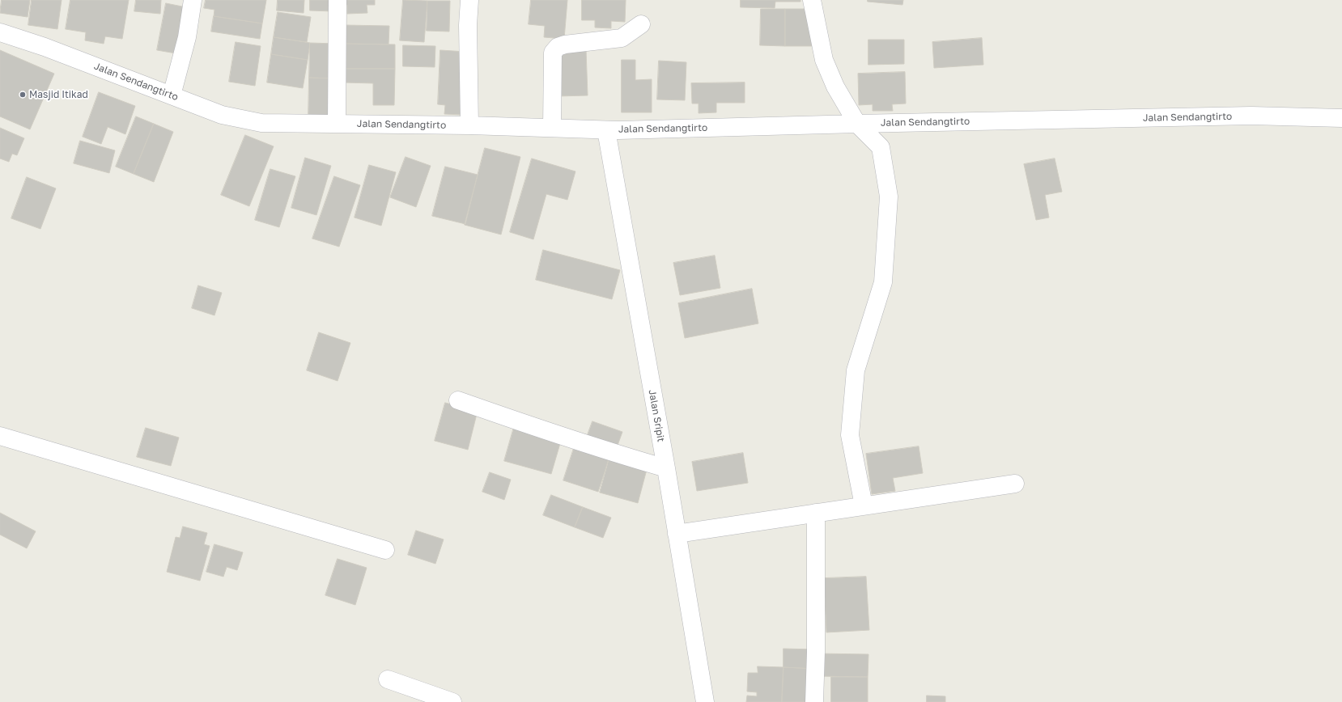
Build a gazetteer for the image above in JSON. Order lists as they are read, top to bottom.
{
  "streets": {
    "street": ["Jalan Sendangtirto", "Jalan Sripit"]
  },
  "crossings": [
    ["Jalan Sendangtirto", "Jalan Sripit"]
  ],
  "places": ["Masjid Itikad"]
}
